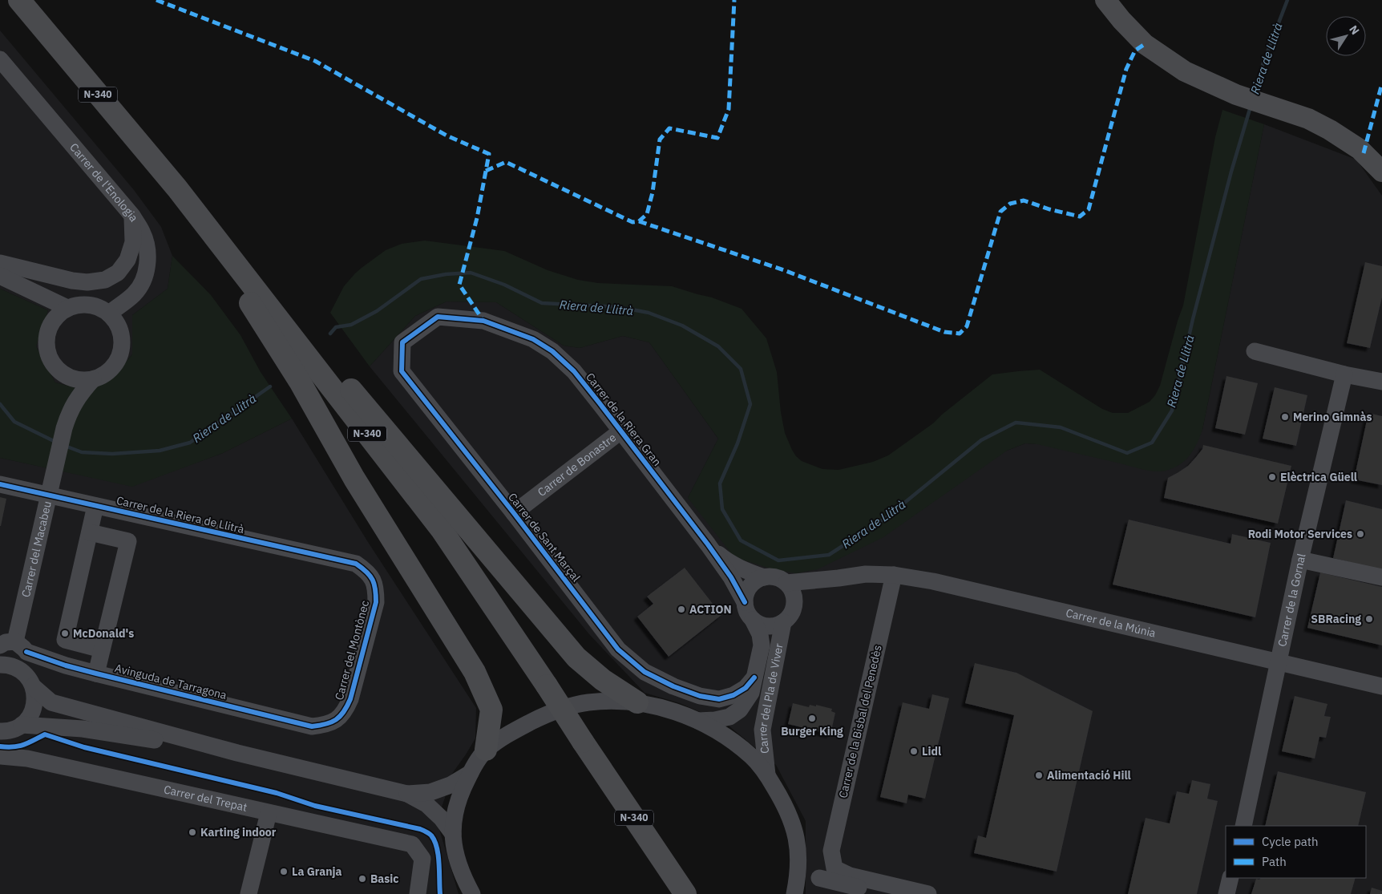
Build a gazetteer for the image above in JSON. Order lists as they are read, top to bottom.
{
  "streets": {
    "highway": ["N-340"],
    "street": [
      "Carrer de l'Enologia",
      "Carrer de la Riera Gran",
      "Carrer de Bonastre",
      "Carrer de la Riera de Llitrà",
      "Carrer de Sant Marçal",
      "Carrer del Macabeu",
      "Carrer de la Gornal",
      "Carrer de la Múnia",
      "Carrer del Montònec",
      "Avinguda de Tarragona",
      "Carrer del Pla de Viver",
      "Carrer de la Bisbal del Penedès",
      "Carrer del Trepat"
    ]
  },
  "crossings": [
    ["Carrer de l'Enologia", "Carrer del Macabeu"],
    ["Carrer de la Riera Gran", "Carrer de Bonastre"],
    ["Carrer de la Riera Gran", "Carrer de Sant Marçal"],
    ["Carrer de la Riera Gran", "Carrer de la Múnia"],
    ["Carrer de la Riera Gran", "Carrer del Pla de Viver"],
    ["Carrer de Bonastre", "Carrer de Sant Marçal"],
    ["Carrer de la Riera de Llitrà", "Carrer del Macabeu"],
    ["Carrer de la Riera de Llitrà", "Carrer del Montònec"],
    ["Carrer de Sant Marçal", "Carrer del Pla de Viver"],
    ["Carrer del Macabeu", "Avinguda de Tarragona"],
    ["Carrer de la Gornal", "Carrer de la Múnia"],
    ["Carrer de la Múnia", "Carrer del Pla de Viver"],
    ["Carrer de la Múnia", "Carrer de la Bisbal del Penedès"],
    ["Carrer del Montònec", "Avinguda de Tarragona"]
  ],
  "water": ["Riera de Llitrà"],
  "places": [
    "Merino Gimnàs",
    "Elèctrica Güell",
    "Rodi Motor Services",
    "ACTION",
    "SBRacing",
    "McDonald's",
    "Burger King",
    "Lidl",
    "Alimentació Hill",
    "Karting indoor",
    "La Granja",
    "Basic"
  ],
  "legend": ["Cycle path", "Path"],
  "north": "top right"
}
